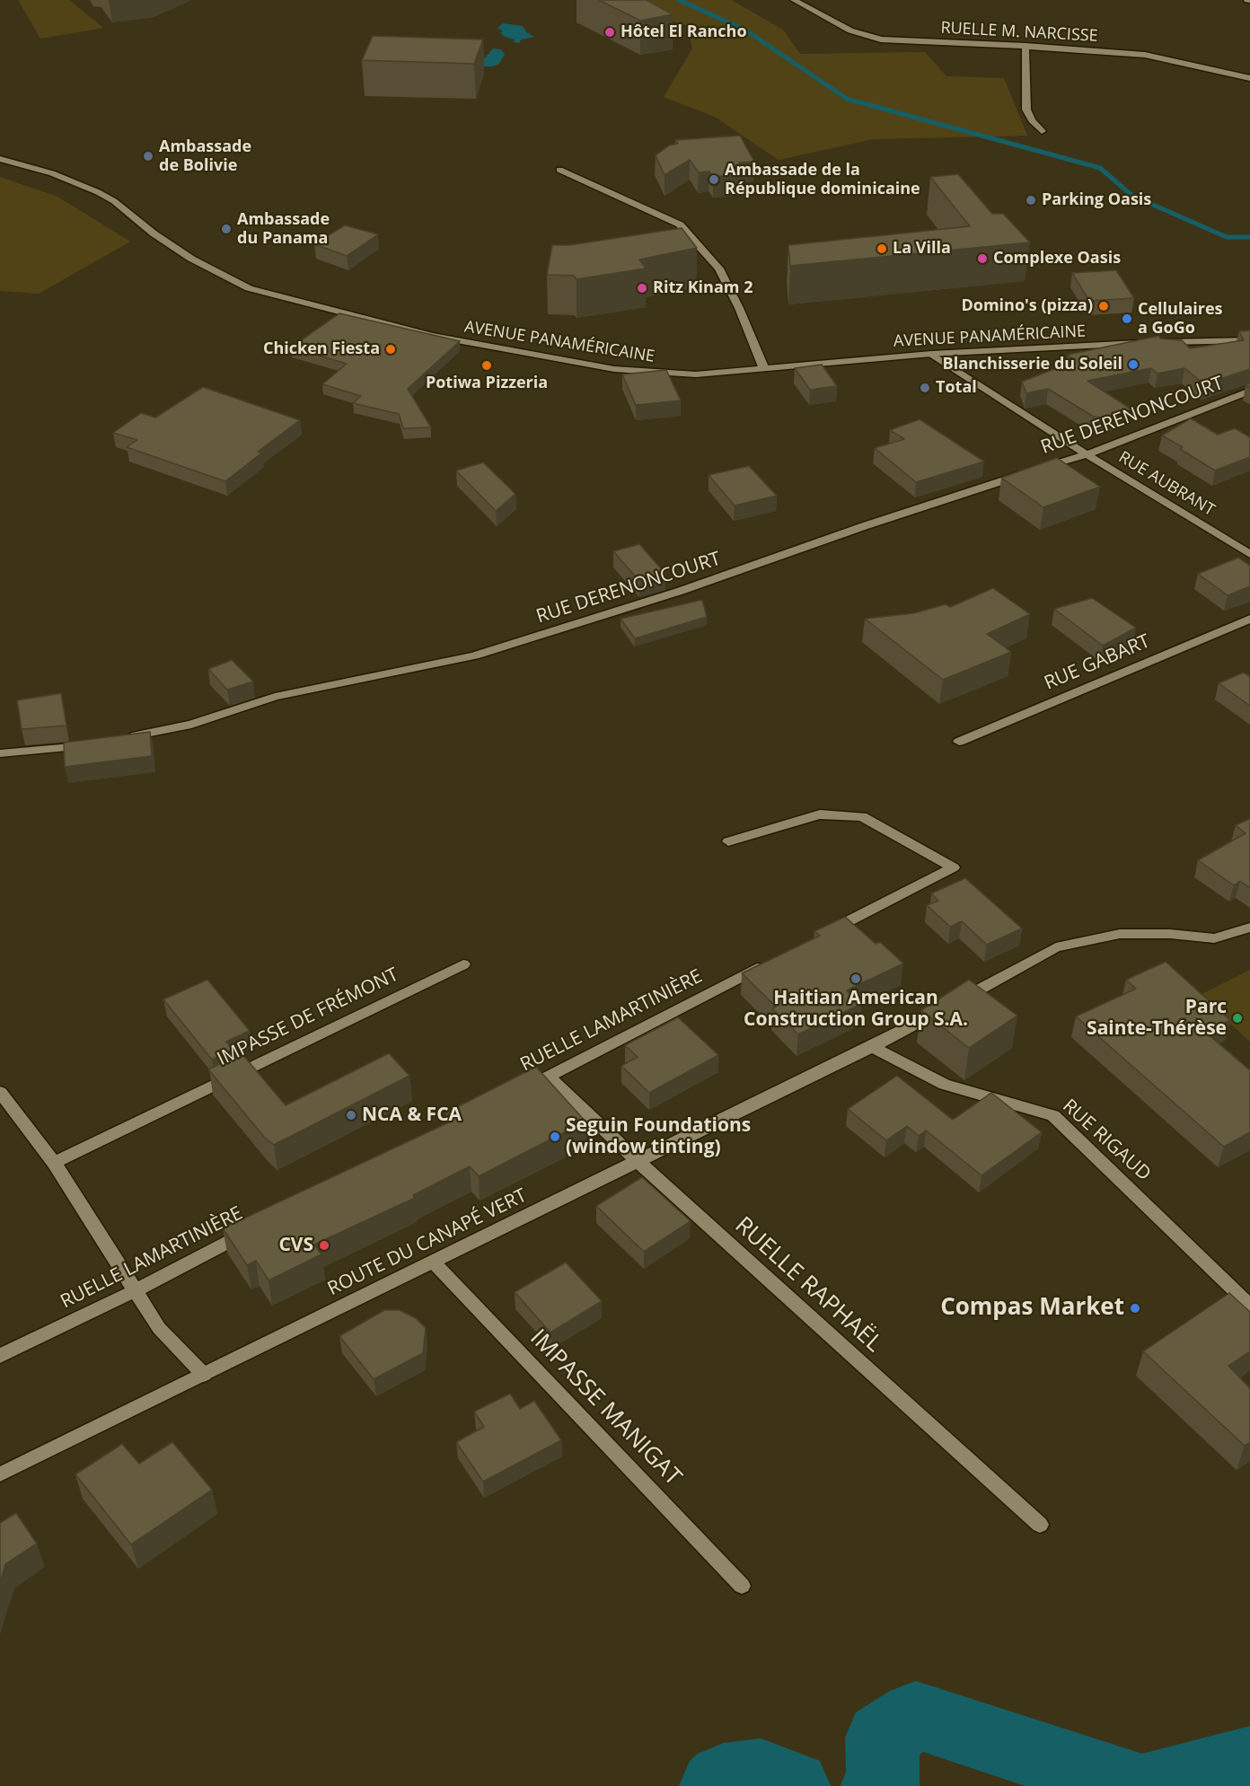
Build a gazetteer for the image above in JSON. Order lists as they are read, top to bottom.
{
  "streets": {
    "street": [
      "RUELLE M. NARCISSE",
      "AVENUE PANAMÉRICAINE",
      "RUE DERENONCOURT",
      "RUE AUBRANT",
      "RUE GABART",
      "IMPASSE DE FRÉMONT",
      "RUELLE LAMARTINIÈRE",
      "RUE RIGAUD",
      "ROUTE DU CANAPÉ VERT",
      "RUELLE RAPHAËL",
      "IMPASSE MANIGAT"
    ]
  },
  "crossings": [
    ["AVENUE PANAMÉRICAINE", "RUE AUBRANT"],
    ["RUE DERENONCOURT", "RUE AUBRANT"],
    ["RUELLE LAMARTINIÈRE", "RUELLE RAPHAËL"],
    ["RUE RIGAUD", "ROUTE DU CANAPÉ VERT"],
    ["ROUTE DU CANAPÉ VERT", "RUELLE RAPHAËL"],
    ["ROUTE DU CANAPÉ VERT", "IMPASSE MANIGAT"]
  ],
  "places": [
    "Hôtel El Rancho",
    "Ambassade de Bolivie",
    "Ambassade de la République dominicaine",
    "Parking Oasis",
    "Ambassade du Panama",
    "La Villa",
    "Complexe Oasis",
    "Ritz Kinam 2",
    "Domino's (pizza)",
    "Cellulaires a GoGo",
    "Chicken Fiesta",
    "Blanchisserie du Soleil",
    "Potiwa Pizzeria",
    "Total",
    "Haitian American Construction Group S.A.",
    "Parc Sainte-Thérèse",
    "NCA & FCA",
    "Seguin Foundations (window tinting)",
    "CVS",
    "Compas Market"
  ]
}
